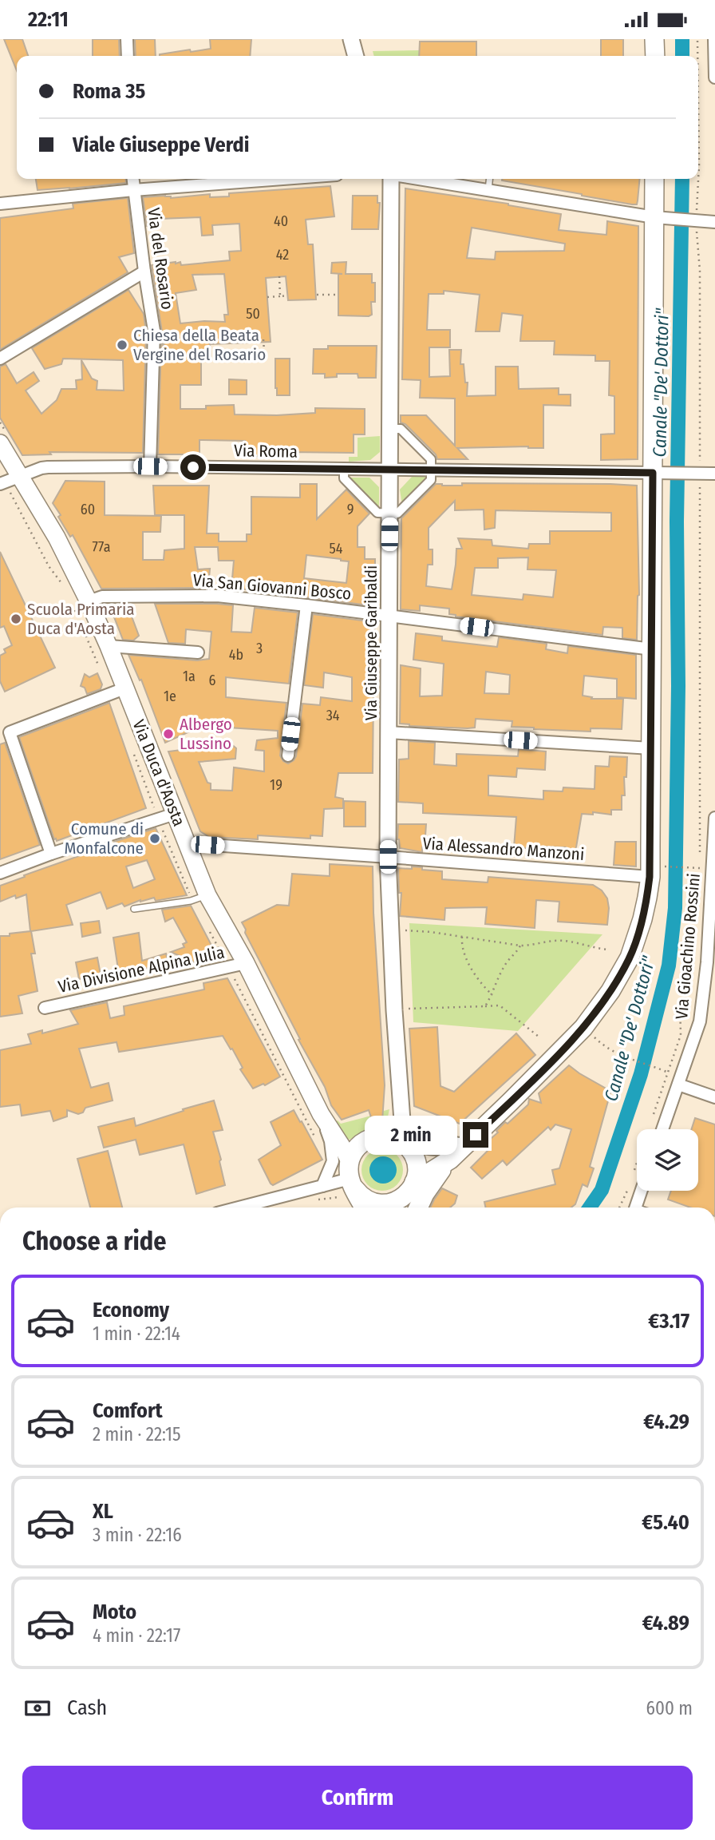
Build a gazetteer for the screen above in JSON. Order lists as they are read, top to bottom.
{
  "streets": {
    "main road": ["Via Duca d'Aosta"],
    "street": [
      "Via del Rosario",
      "Via Roma",
      "Via San Giovanni Bosco",
      "Via Giuseppe Garibaldi",
      "Via Alessandro Manzoni",
      "Via Gioachino Rossini",
      "Via Divisione Alpina Julia"
    ]
  },
  "crossings": [
    ["Via del Rosario", "Via Roma"],
    ["Via Roma", "Via Giuseppe Garibaldi"],
    ["Via Roma", "Via Duca d'Aosta"],
    ["Via San Giovanni Bosco", "Via Giuseppe Garibaldi"],
    ["Via San Giovanni Bosco", "Via Duca d'Aosta"],
    ["Via Giuseppe Garibaldi", "Via Duca d'Aosta"],
    ["Via Giuseppe Garibaldi", "Via Alessandro Manzoni"],
    ["Via Duca d'Aosta", "Via Alessandro Manzoni"],
    ["Via Duca d'Aosta", "Via Divisione Alpina Julia"]
  ],
  "water": ["Canale \"De' Dottori\""],
  "places": [
    "Chiesa della Beata Vergine del Rosario",
    "Scuola Primaria Duca d'Aosta",
    "Albergo Lussino",
    "Comune di Monfalcone"
  ],
  "house_numbers": [
    "40",
    "42",
    "50",
    "60",
    "9",
    "77a",
    "54",
    "3",
    "4b",
    "1a",
    "6",
    "1e",
    "34",
    "19"
  ],
  "page": {
    "status": "22:11",
    "banner": ["Roma 35", "Viale Giuseppe Verdi"],
    "bubble": "2 min",
    "heading": "Choose a ride",
    "list": [
      {
        "name": "Economy",
        "note": "1 min · 22:14",
        "value": "€3.17"
      },
      {
        "name": "Comfort",
        "note": "2 min · 22:15",
        "value": "€4.29"
      },
      {
        "name": "XL",
        "note": "3 min · 22:16",
        "value": "€5.40"
      },
      {
        "name": "Moto",
        "note": "4 min · 22:17",
        "value": "€4.89"
      }
    ],
    "pay": ["Cash", "600 m"],
    "buttons": "Confirm"
  }
}
